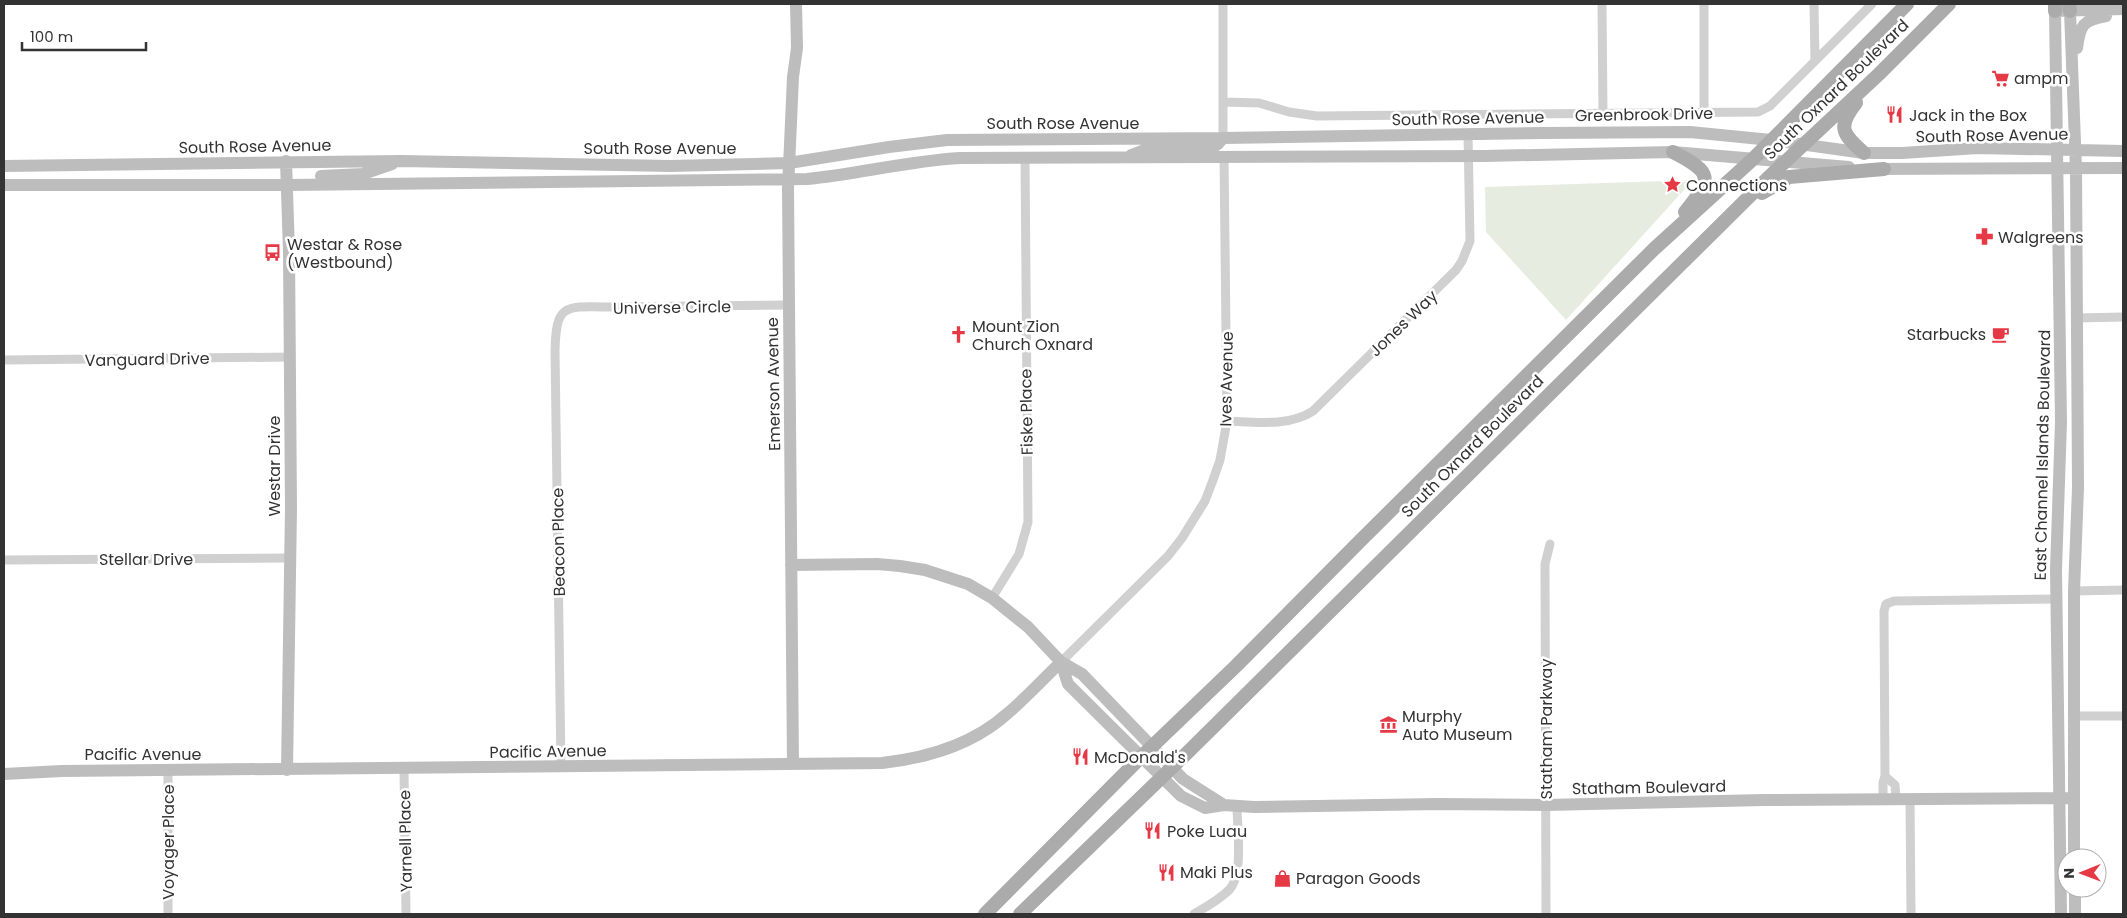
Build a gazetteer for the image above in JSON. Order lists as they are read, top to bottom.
{
  "streets": {
    "main road": [
      "South Oxnard Boulevard",
      "South Rose Avenue",
      "Emerson Avenue",
      "East Channel Islands Boulevard",
      "Westar Drive",
      "Pacific Avenue",
      "Statham Boulevard"
    ],
    "street": [
      "Greenbrook Drive",
      "Universe Circle",
      "Jones Way",
      "Vanguard Drive",
      "Ives Avenue",
      "Fiske Place",
      "Beacon Place",
      "Stellar Drive",
      "Statham Parkway",
      "Yarnell Place",
      "Voyager Place"
    ]
  },
  "crossings": [
    ["South Oxnard Boulevard", "South Rose Avenue"],
    ["South Oxnard Boulevard", "Statham Boulevard"],
    ["South Rose Avenue", "Jones Way"],
    ["South Rose Avenue", "Ives Avenue"],
    ["South Rose Avenue", "Emerson Avenue"],
    ["South Rose Avenue", "Fiske Place"],
    ["South Rose Avenue", "East Channel Islands Boulevard"],
    ["South Rose Avenue", "Westar Drive"],
    ["Universe Circle", "Emerson Avenue"],
    ["Universe Circle", "Beacon Place"],
    ["Jones Way", "Ives Avenue"],
    ["Vanguard Drive", "Westar Drive"],
    ["Ives Avenue", "Pacific Avenue"],
    ["Ives Avenue", "Statham Boulevard"],
    ["Emerson Avenue", "Pacific Avenue"],
    ["Emerson Avenue", "Statham Boulevard"],
    ["Fiske Place", "Statham Boulevard"],
    ["East Channel Islands Boulevard", "Statham Boulevard"],
    ["Westar Drive", "Stellar Drive"],
    ["Westar Drive", "Pacific Avenue"],
    ["Beacon Place", "Pacific Avenue"],
    ["Statham Parkway", "Statham Boulevard"],
    ["Pacific Avenue", "Statham Boulevard"],
    ["Pacific Avenue", "Yarnell Place"],
    ["Pacific Avenue", "Voyager Place"]
  ],
  "places": {
    "supermarket": ["ampm"],
    "restaurant": [
      "Jack in the Box",
      "McDonald's",
      "Poke Luau",
      "Maki Plus"
    ],
    "place": ["Connections"],
    "pharmacy": ["Walgreens"],
    "bus stop": ["Westar & Rose (Westbound)"],
    "cafe": ["Starbucks"],
    "church": ["Mount Zion Church Oxnard"],
    "museum": ["Murphy Auto Museum"],
    "shop": ["Paragon Goods"]
  },
  "scale_bar": "100 m",
  "north": "left"
}
